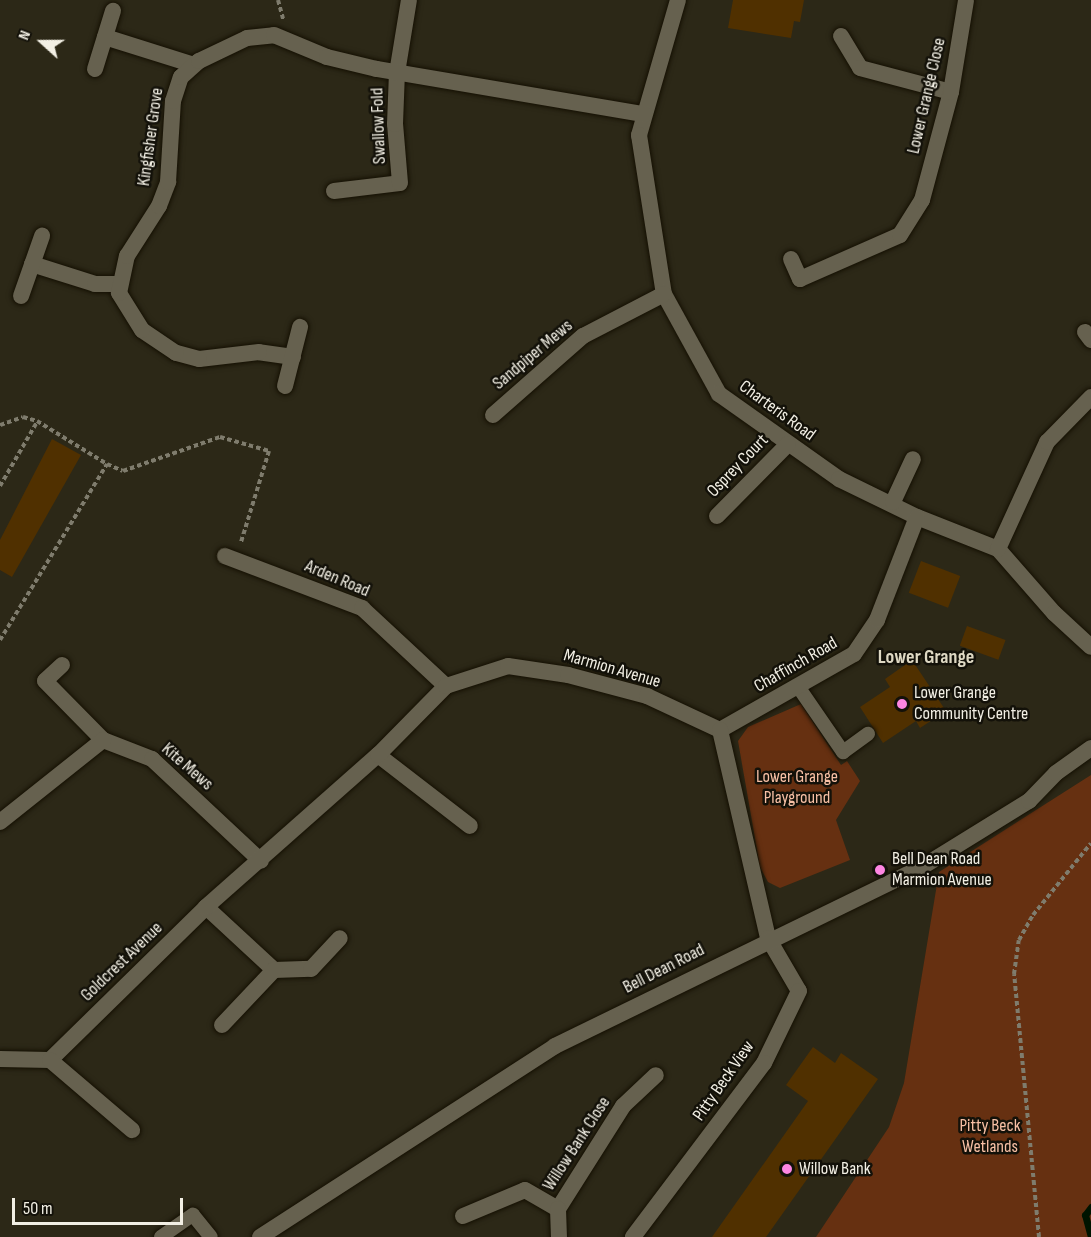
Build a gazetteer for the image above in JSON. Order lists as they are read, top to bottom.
{
  "streets": {
    "street": [
      "Lower Grange Close",
      "Swallow Fold",
      "Kingfisher Grove",
      "Sandpiper Mews",
      "Charteris Road",
      "Osprey Court",
      "Arden Road",
      "Chaffinch Road",
      "Marmion Avenue",
      "Kite Mews",
      "Goldcrest Avenue",
      "Bell Dean Road",
      "Pitty Beck View",
      "Willow Bank Close"
    ]
  },
  "crossings": [
    ["Swallow Fold", "Kingfisher Grove"],
    ["Kingfisher Grove", "Charteris Road"],
    ["Sandpiper Mews", "Charteris Road"],
    ["Charteris Road", "Osprey Court"],
    ["Charteris Road", "Chaffinch Road"],
    ["Arden Road", "Marmion Avenue"],
    ["Chaffinch Road", "Marmion Avenue"],
    ["Marmion Avenue", "Kite Mews"],
    ["Marmion Avenue", "Goldcrest Avenue"],
    ["Kite Mews", "Goldcrest Avenue"],
    ["Bell Dean Road", "Pitty Beck View"]
  ],
  "districts": ["Lower Grange"],
  "parks": ["Lower Grange Playground", "Pitty Beck Wetlands"],
  "places": ["Lower Grange Community Centre", "Bell Dean Road Marmion Avenue", "Willow Bank"],
  "scale_bar": "50 m",
  "north": "left"
}
